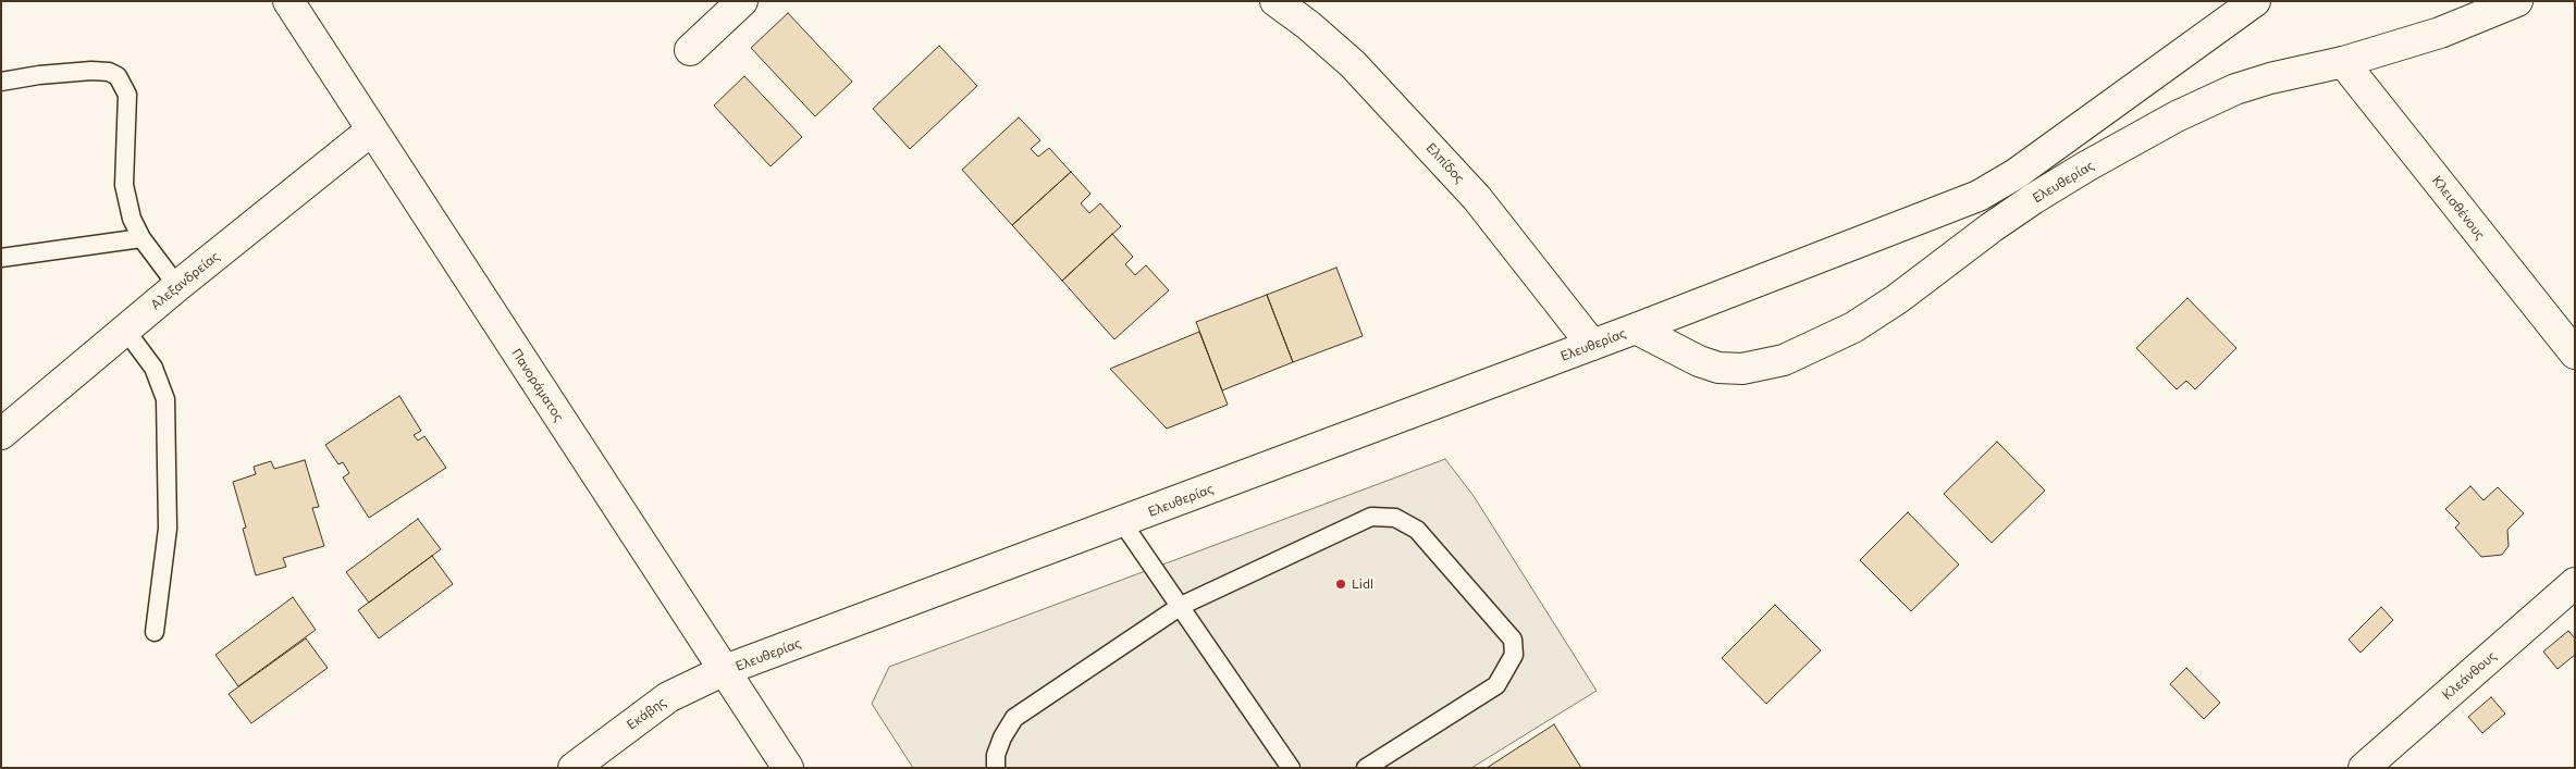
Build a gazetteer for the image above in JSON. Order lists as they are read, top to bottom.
{
  "streets": {
    "street": [
      "Ελπίδος",
      "Ελευθερίας",
      "Κλεισθένους",
      "Αλεξανδρείας",
      "Πανοράματος",
      "Κλεάνθους",
      "Εκάβης"
    ]
  },
  "crossings": [
    ["Ελπίδος", "Ελευθερίας"],
    ["Ελευθερίας", "Κλεισθένους"],
    ["Ελευθερίας", "Πανοράματος"],
    ["Ελευθερίας", "Εκάβης"],
    ["Αλεξανδρείας", "Πανοράματος"],
    ["Πανοράματος", "Εκάβης"]
  ],
  "places": ["Lidl"]
}
